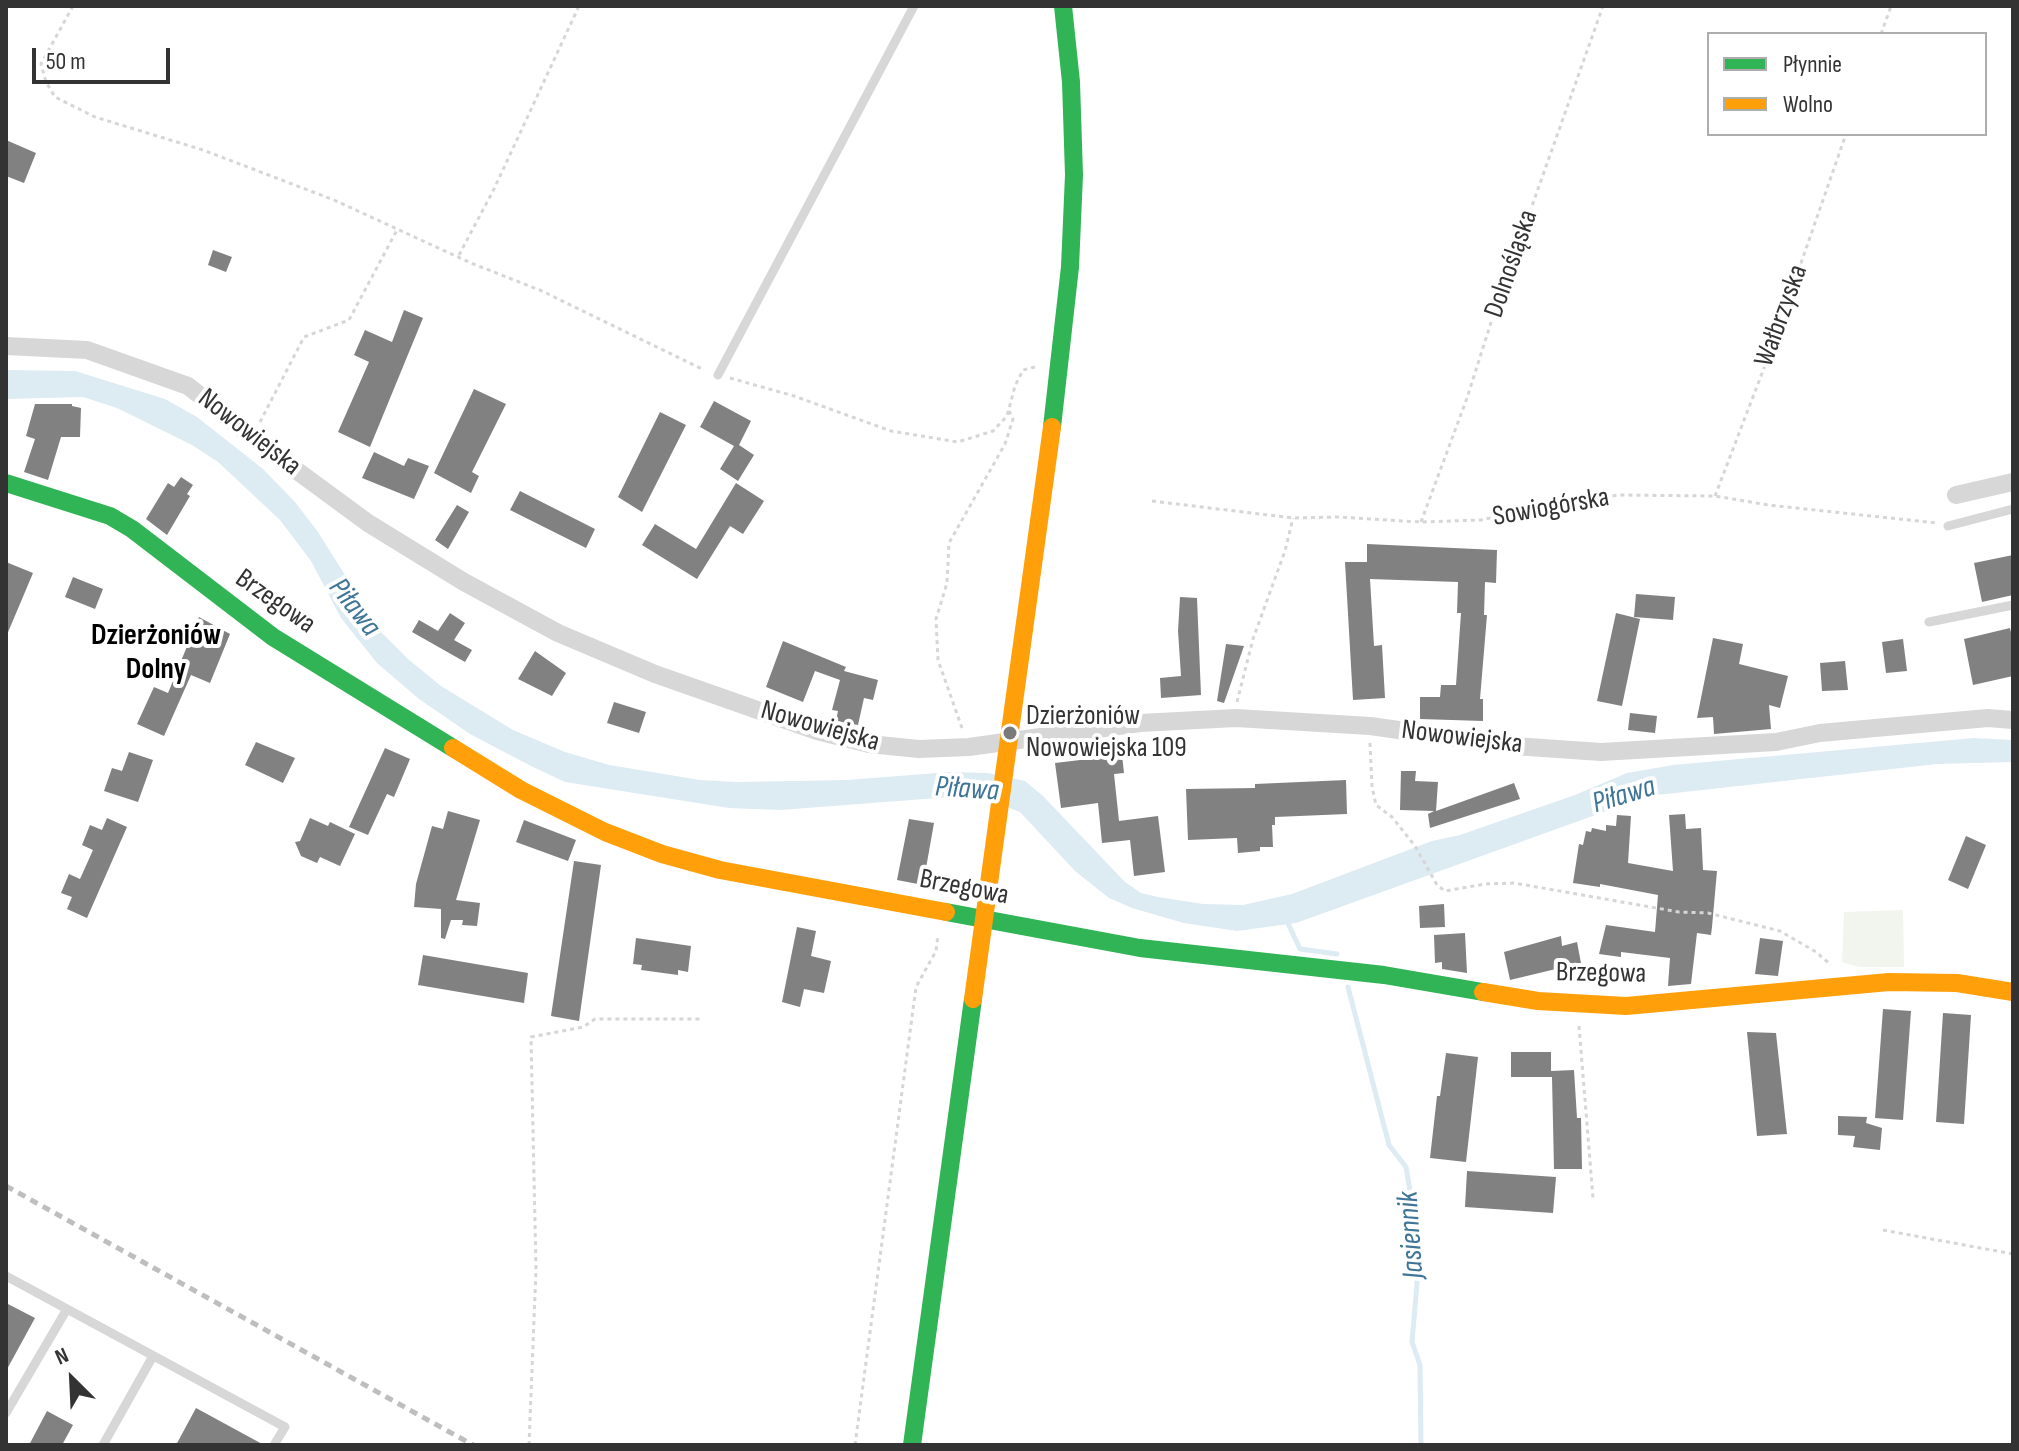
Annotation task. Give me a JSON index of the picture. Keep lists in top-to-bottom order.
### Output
{
  "streets": {
    "street": ["Nowowiejska", "Brzegowa"],
    "path": ["Dolnośląska", "Wałbrzyska", "Sowiogórska"]
  },
  "crossings": [
    ["Dolnośląska", "Sowiogórska"],
    ["Wałbrzyska", "Sowiogórska"]
  ],
  "districts": ["Dzierżoniów Dolny"],
  "water": ["Piława", "Jasiennik"],
  "places": ["Dzierżoniów Nowowiejska 109"],
  "legend": ["Płynnie", "Wolno"],
  "scale_bar": "50 m",
  "north": "top left"
}
